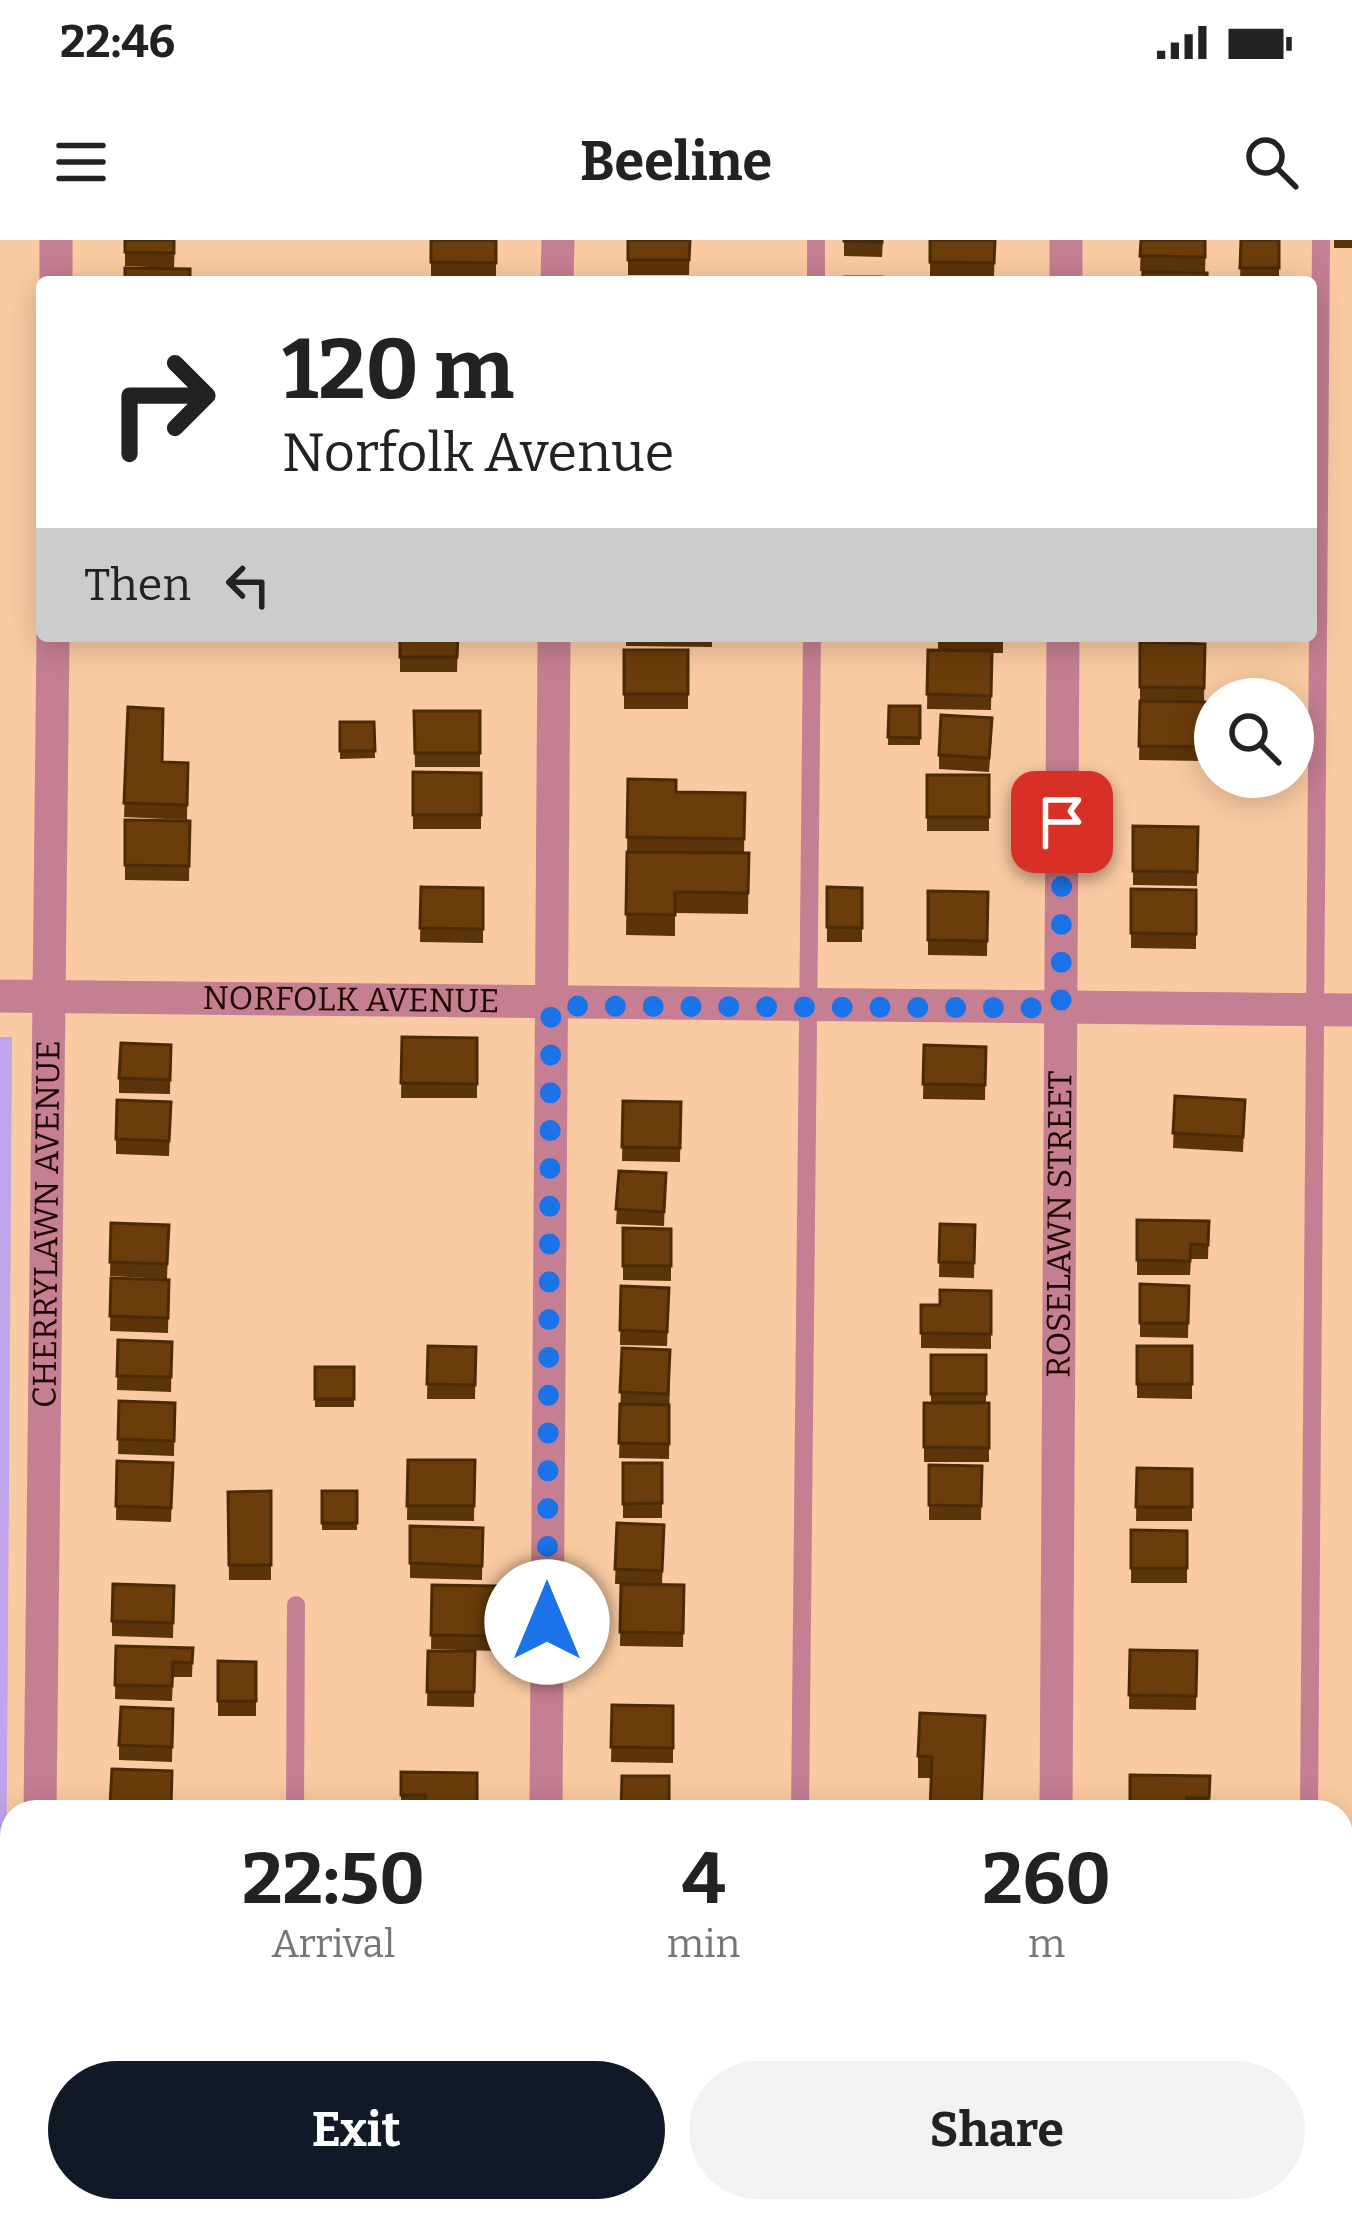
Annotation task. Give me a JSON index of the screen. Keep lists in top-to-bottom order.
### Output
{
  "streets": {
    "street": ["NORFOLK AVENUE", "CHERRYLAWN AVENUE", "ROSELAWN STREET"]
  },
  "crossings": [
    ["NORFOLK AVENUE", "CHERRYLAWN AVENUE"],
    ["NORFOLK AVENUE", "ROSELAWN STREET"]
  ],
  "page": {
    "status": "22:46",
    "header": "Beeline",
    "turn": ["120 m", "Norfolk Avenue"],
    "then": "Then",
    "eta": [
      "22:50",
      "Arrival",
      "4",
      "min",
      "260",
      "m"
    ],
    "buttons": ["Exit", "Share"]
  }
}
